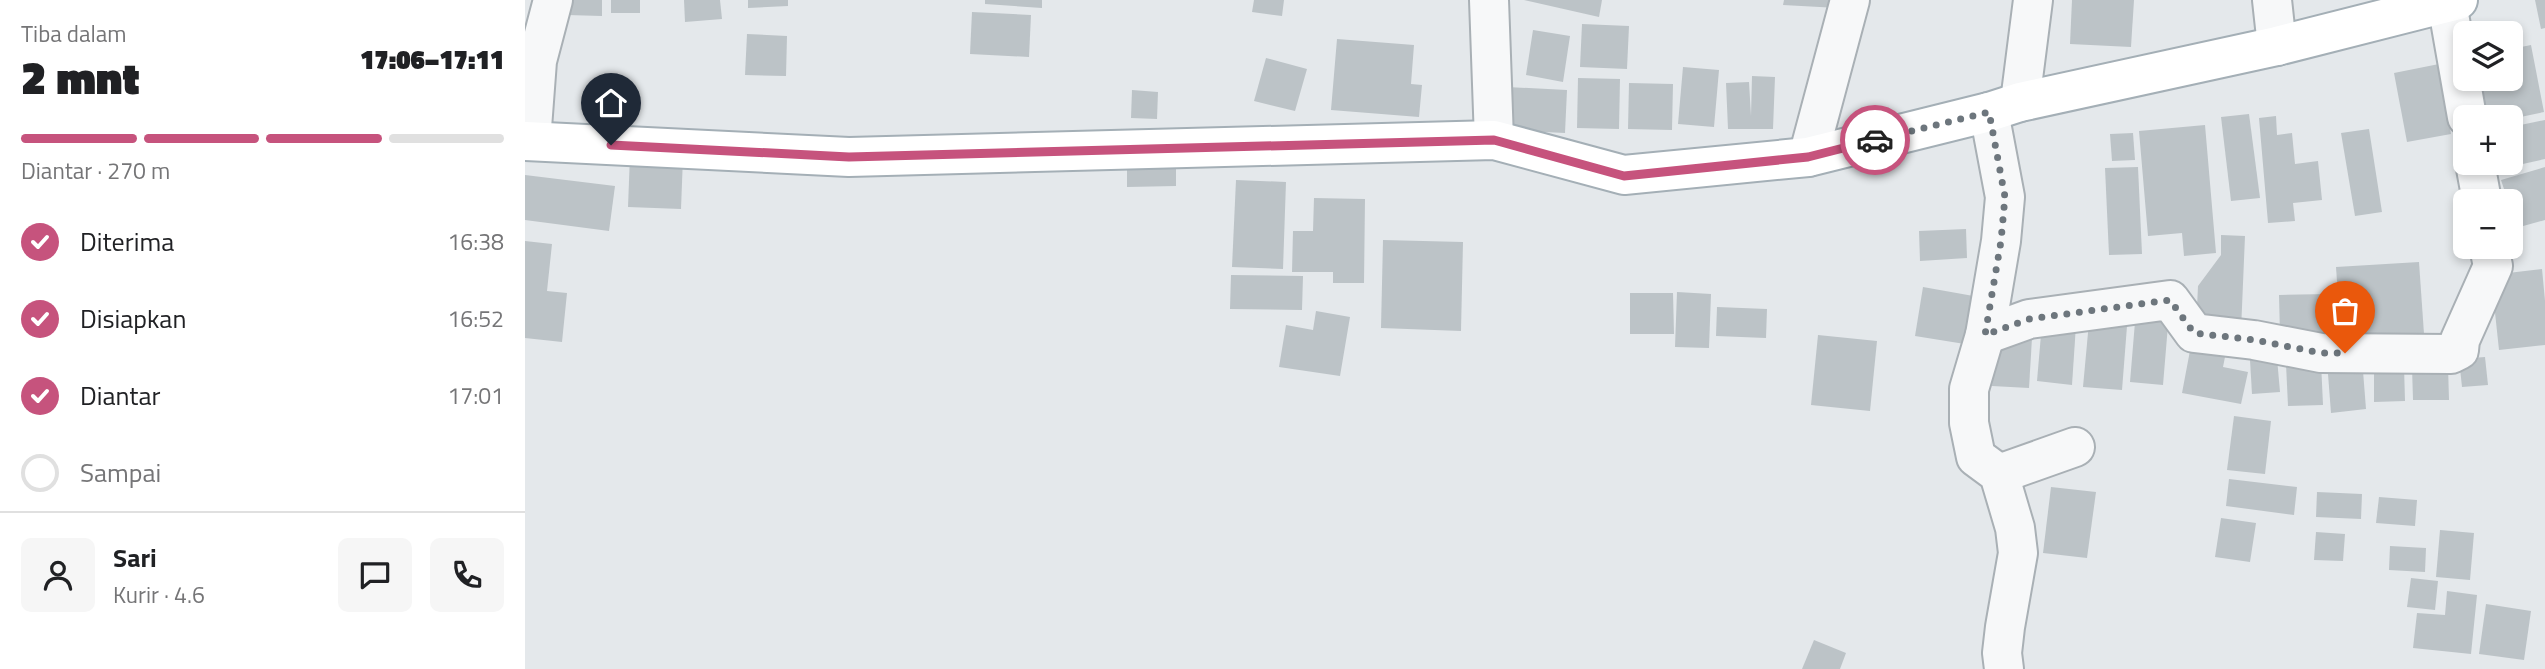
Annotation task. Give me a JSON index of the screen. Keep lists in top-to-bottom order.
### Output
{
  "page": {
    "heading": ["2 mnt", "Tiba dalam", "17:06–17:11"],
    "panel": ["Sari", "Kurir · 4.6"],
    "map_buttons": ["+", "−"],
    "bar": "Diantar · 270 m",
    "list": [
      ["Diterima", "16:38"],
      ["Disiapkan", "16:52"],
      ["Diantar", "17:01"],
      "Sampai"
    ]
  }
}
